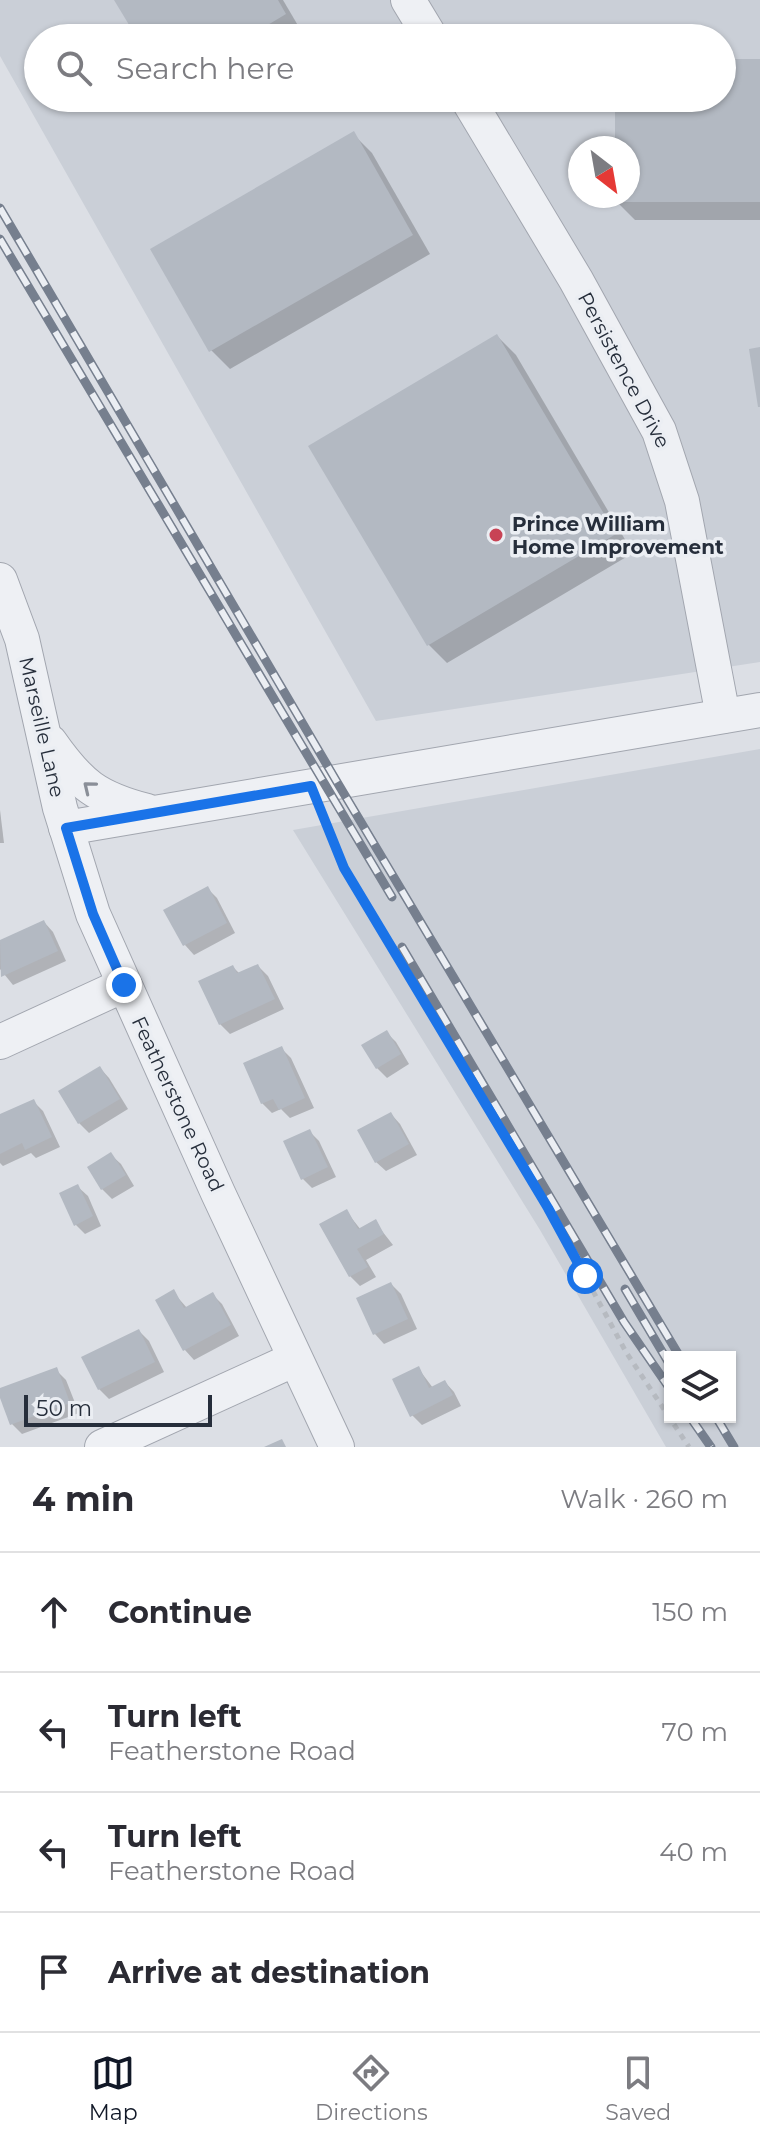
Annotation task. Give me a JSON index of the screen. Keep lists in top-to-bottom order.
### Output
{
  "streets": {
    "street": ["Persistence Drive", "Marseille Lane", "Featherstone Road"]
  },
  "crossings": [
    ["Marseille Lane", "Featherstone Road"]
  ],
  "places": ["Prince William Home Improvement"],
  "scale_bar": "50 m",
  "north": "bottom right",
  "page": {
    "search": "Search here",
    "scale": "50 m",
    "heading": ["4 min", "Walk · 260 m"],
    "list": [
      ["Continue", "150 m"],
      ["Turn left", "Featherstone Road", "70 m"],
      ["Turn left", "Featherstone Road", "40 m"],
      "Arrive at destination"
    ],
    "nav": ["Map", "Directions", "Saved"]
  }
}
